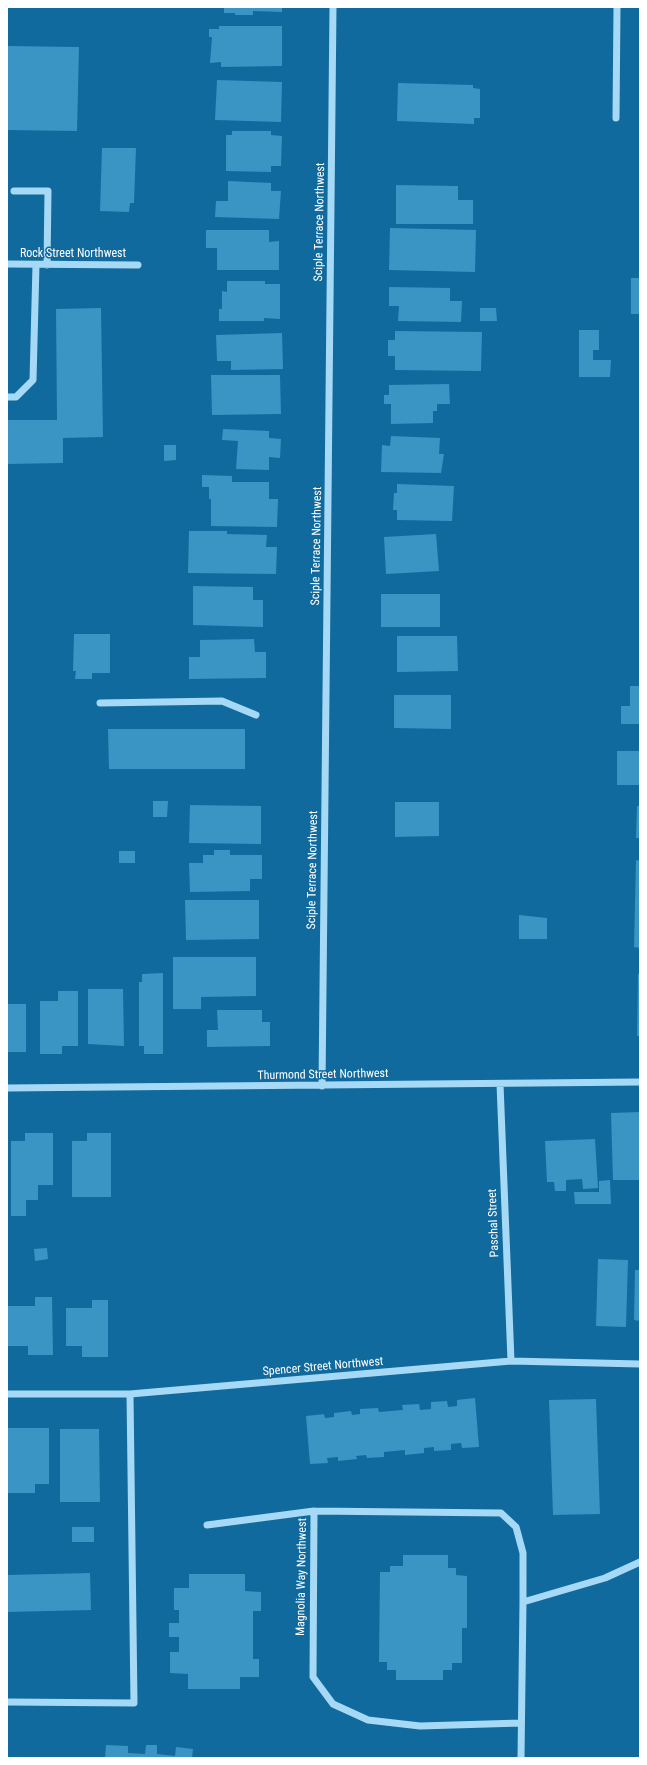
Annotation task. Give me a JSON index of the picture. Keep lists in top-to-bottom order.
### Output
{
  "streets": {
    "street": [
      "Sciple Terrace Northwest",
      "Rock Street Northwest",
      "Thurmond Street Northwest",
      "Paschal Street",
      "Spencer Street Northwest",
      "Magnolia Way Northwest"
    ]
  },
  "crossings": [
    ["Sciple Terrace Northwest", "Thurmond Street Northwest"],
    ["Thurmond Street Northwest", "Paschal Street"],
    ["Paschal Street", "Spencer Street Northwest"]
  ]
}
